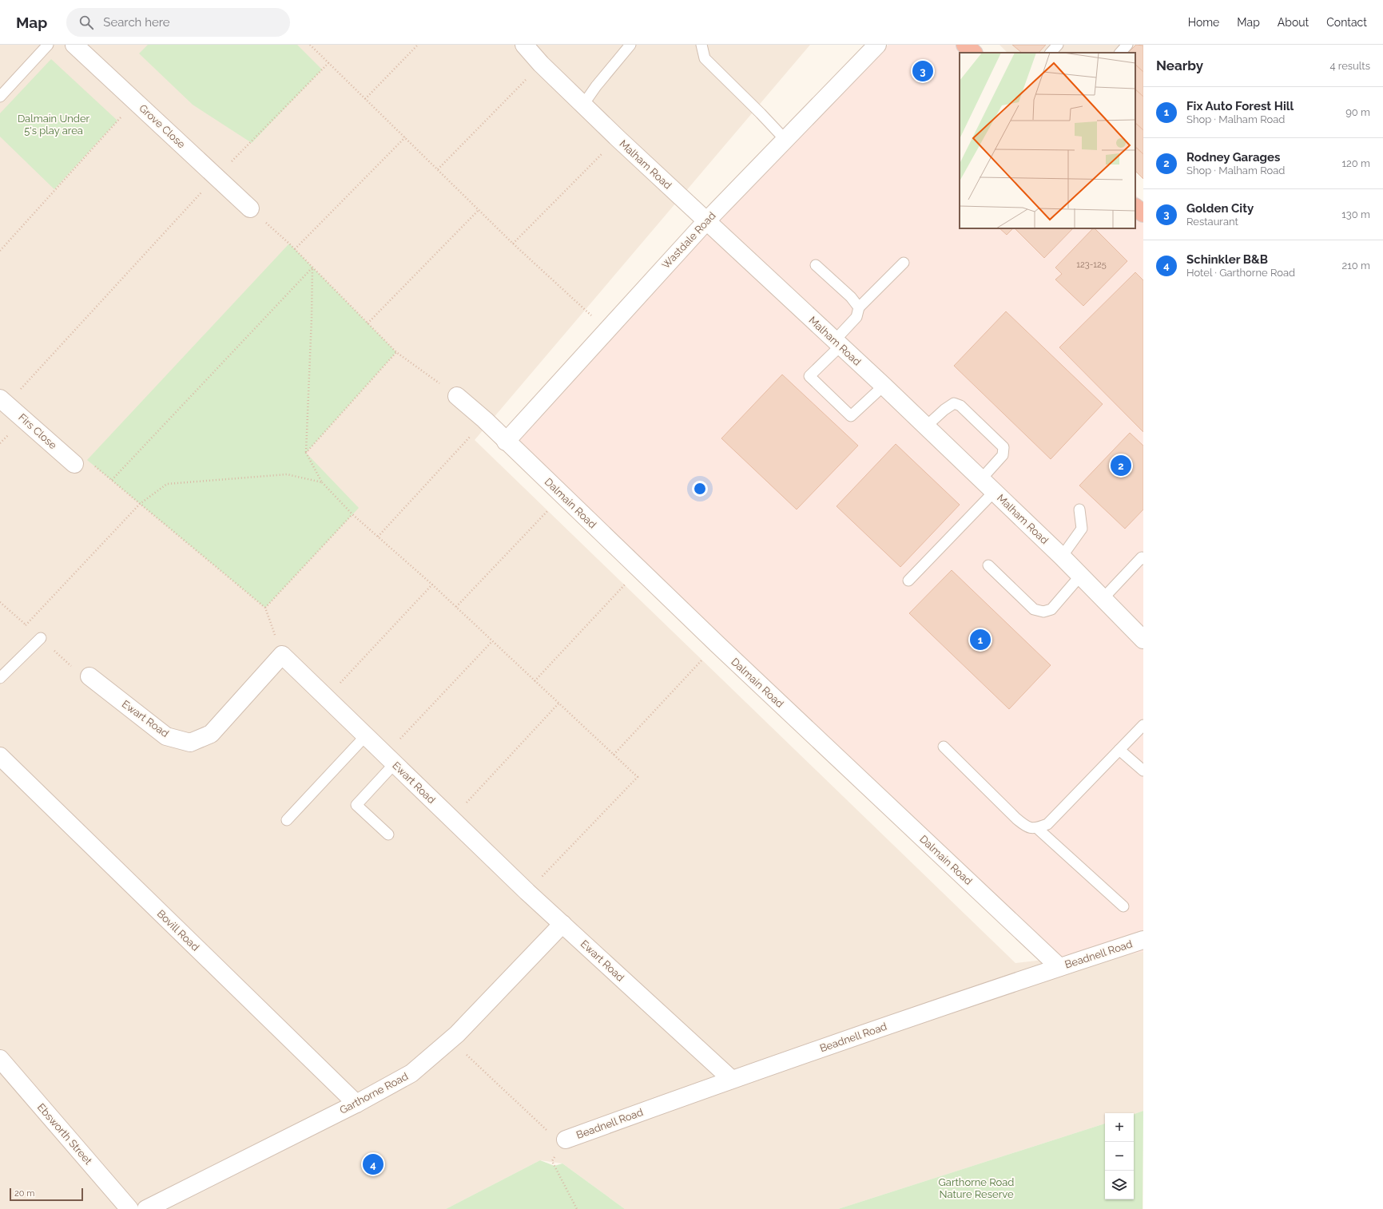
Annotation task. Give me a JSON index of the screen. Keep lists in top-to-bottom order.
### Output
{
  "streets": {
    "street": [
      "Grove Close",
      "Malham Road",
      "Wastdale Road",
      "Firs Close",
      "Dalmain Road",
      "Ewart Road",
      "Bovill Road",
      "Beadnell Road",
      "Garthorne Road",
      "Ebsworth Street"
    ]
  },
  "crossings": [
    ["Malham Road", "Wastdale Road"],
    ["Wastdale Road", "Dalmain Road"],
    ["Dalmain Road", "Beadnell Road"],
    ["Ewart Road", "Beadnell Road"],
    ["Ewart Road", "Garthorne Road"],
    ["Bovill Road", "Garthorne Road"]
  ],
  "parks": ["Dalmain Under 5's play area", "Garthorne Road Nature Reserve"],
  "house_numbers": ["123-125"],
  "scale_bar": "20 m",
  "page": {
    "header": "Map",
    "search": "Search here",
    "nav": [
      "Home",
      "Map",
      "About",
      "Contact"
    ],
    "heading": ["Nearby", "4 results"],
    "pins": [
      "3",
      "2",
      "1",
      "4"
    ],
    "list": [
      {
        "mark": "1",
        "name": "Fix Auto Forest Hill",
        "note": "Shop · Malham Road",
        "value": "90 m"
      },
      {
        "mark": "2",
        "name": "Rodney Garages",
        "note": "Shop · Malham Road",
        "value": "120 m"
      },
      {
        "mark": "3",
        "name": "Golden City",
        "note": "Restaurant",
        "value": "130 m"
      },
      {
        "mark": "4",
        "name": "Schinkler B&B",
        "note": "Hotel · Garthorne Road",
        "value": "210 m"
      }
    ],
    "map_buttons": ["+", "−"],
    "scale": "20 m"
  }
}
